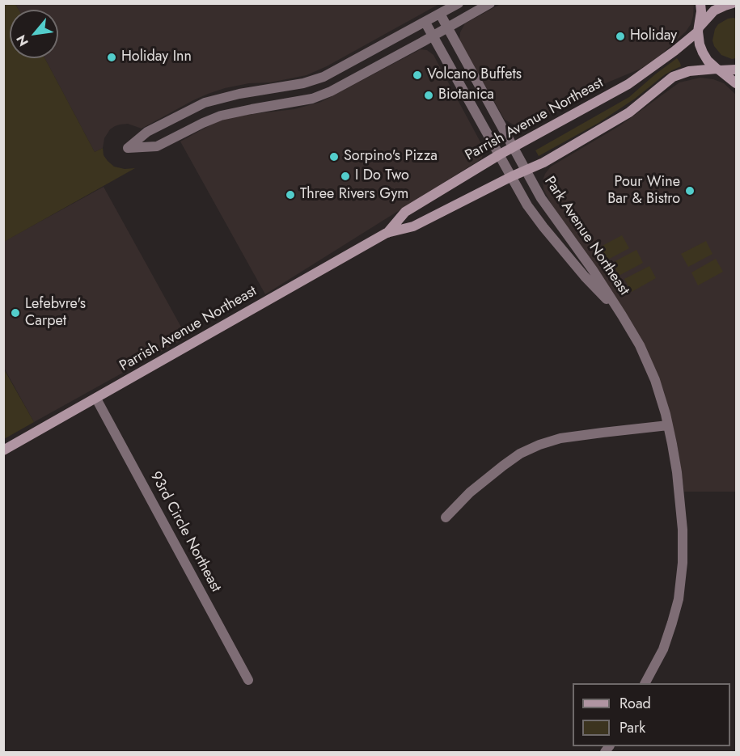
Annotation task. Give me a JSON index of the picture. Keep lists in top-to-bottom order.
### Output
{
  "streets": {
    "main road": ["Parrish Avenue Northeast"],
    "street": ["Park Avenue Northeast", "93rd Circle Northeast"]
  },
  "crossings": [
    ["Parrish Avenue Northeast", "Park Avenue Northeast"],
    ["Parrish Avenue Northeast", "93rd Circle Northeast"]
  ],
  "places": [
    "Holiday",
    "Holiday Inn",
    "Volcano Buffets",
    "Biotanica",
    "Sorpino's Pizza",
    "I Do Two",
    "Pour Wine Bar & Bistro",
    "Three Rivers Gym",
    "Lefebvre's Carpet"
  ],
  "legend": ["Road", "Park"],
  "north": "bottom left"
}
